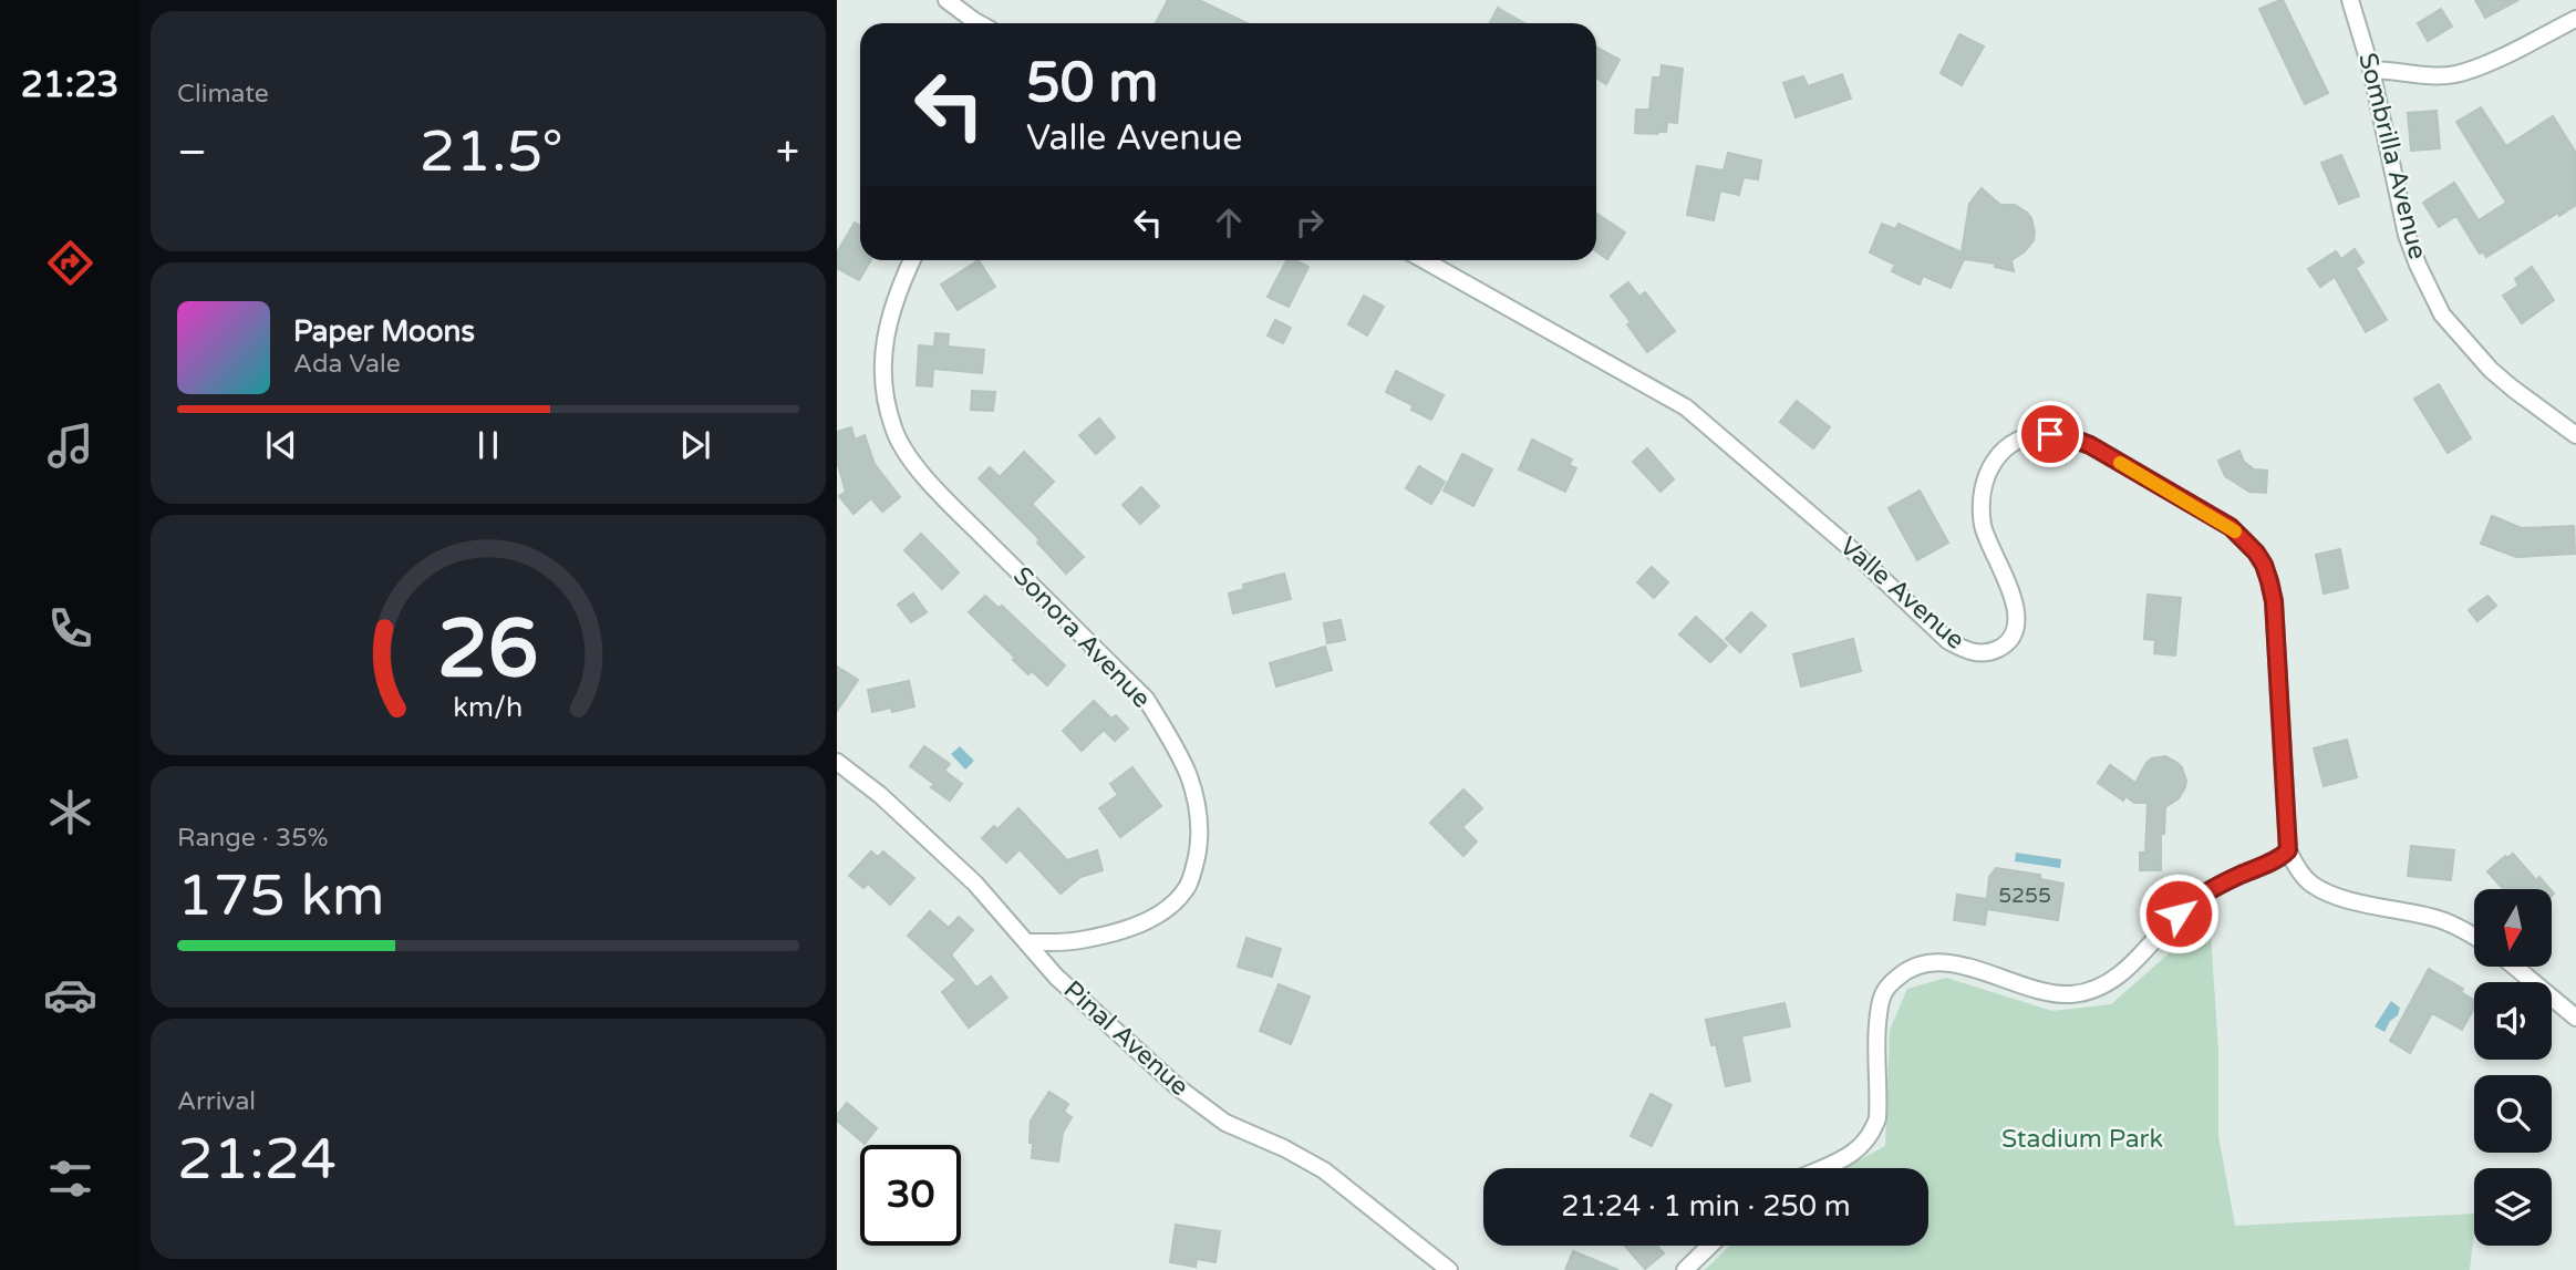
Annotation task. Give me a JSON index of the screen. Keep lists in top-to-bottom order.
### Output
{
  "streets": {
    "street": [
      "Sombrilla Avenue",
      "Valle Avenue",
      "Sonora Avenue",
      "Pinal Avenue"
    ]
  },
  "crossings": [
    ["Sonora Avenue", "Pinal Avenue"]
  ],
  "parks": ["Stadium Park"],
  "house_numbers": ["5255"],
  "north": "bottom",
  "page": {
    "tabs": "21:23",
    "tile": [
      "Climate",
      ["Range · 35%", "175 km"],
      ["Arrival", "21:24"]
    ],
    "turn": ["50 m", "Valle Avenue"],
    "heat": ["−", "21.5°", "+"],
    "song": ["Paper Moons", "Ada Vale"],
    "limit": "30",
    "trip": "21:24 · 1 min · 250 m",
    "gauge": ["26", "km/h"]
  }
}
